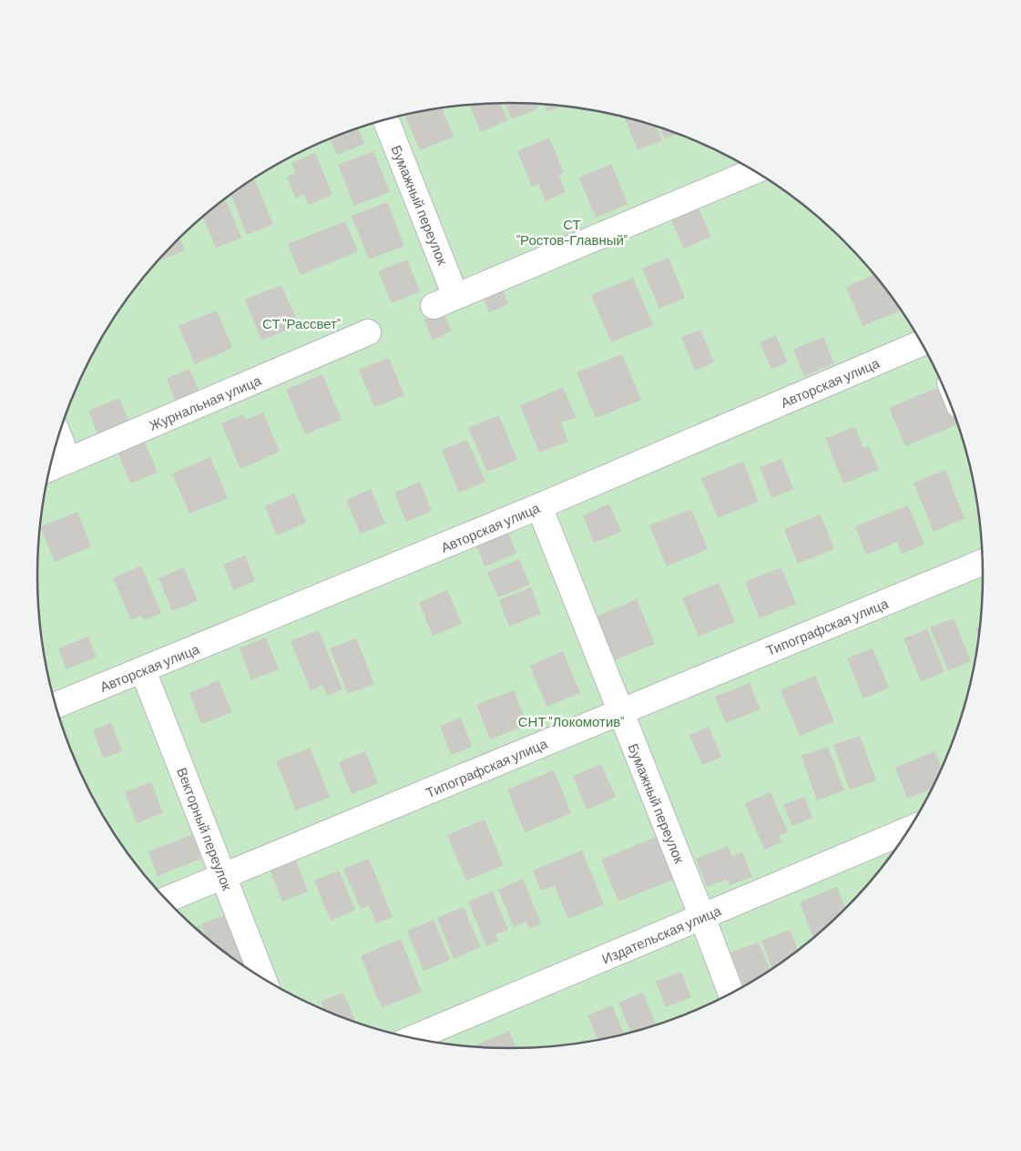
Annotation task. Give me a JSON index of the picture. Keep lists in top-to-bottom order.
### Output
{
  "streets": {
    "street": [
      "Бумажный переулок",
      "Авторская улица",
      "Журнальная улица",
      "Типографская улица",
      "Векторный переулок",
      "Издательская улица"
    ]
  },
  "crossings": [
    ["Бумажный переулок", "Авторская улица"],
    ["Бумажный переулок", "Типографская улица"],
    ["Бумажный переулок", "Издательская улица"],
    ["Авторская улица", "Векторный переулок"],
    ["Типографская улица", "Векторный переулок"]
  ],
  "parks": ["СТ \"Ростов-Главный\"", "СТ \"Рассвет\"", "СНТ \"Локомотив\""]
}
